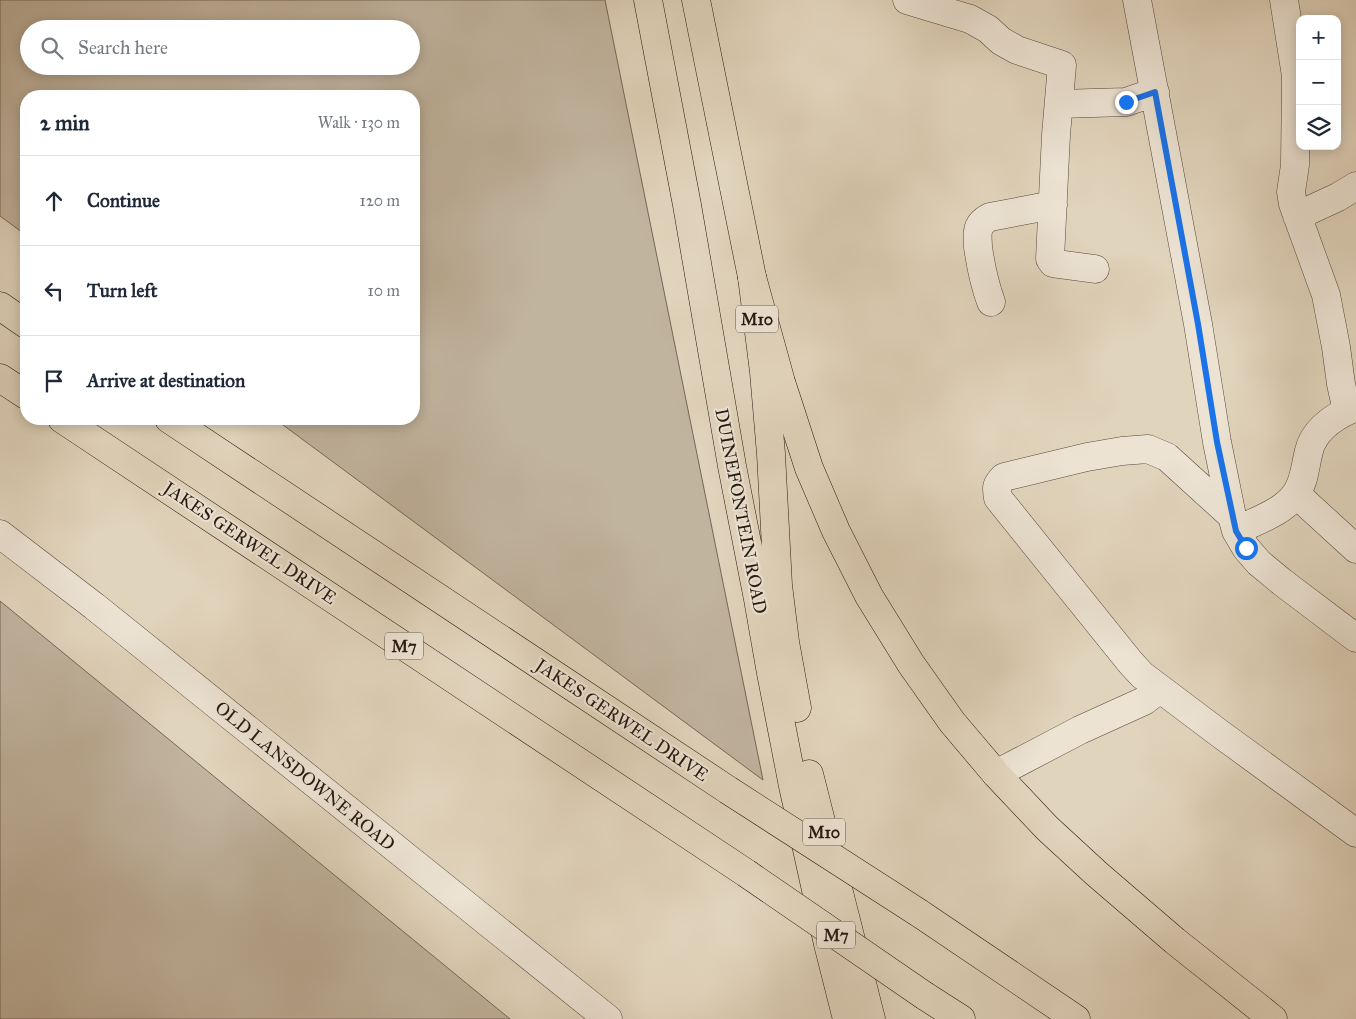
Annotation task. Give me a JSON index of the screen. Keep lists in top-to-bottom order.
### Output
{
  "streets": {
    "main road": [
      "M10",
      "DUINEFONTEIN ROAD",
      "JAKES GERWEL DRIVE",
      "M7"
    ],
    "street": ["OLD LANSDOWNE ROAD"]
  },
  "page": {
    "map_buttons": ["+", "−"],
    "search": "Search here",
    "heading": ["2 min", "Walk · 130 m"],
    "list": [
      ["Continue", "120 m"],
      ["Turn left", "10 m"],
      "Arrive at destination"
    ]
  }
}
